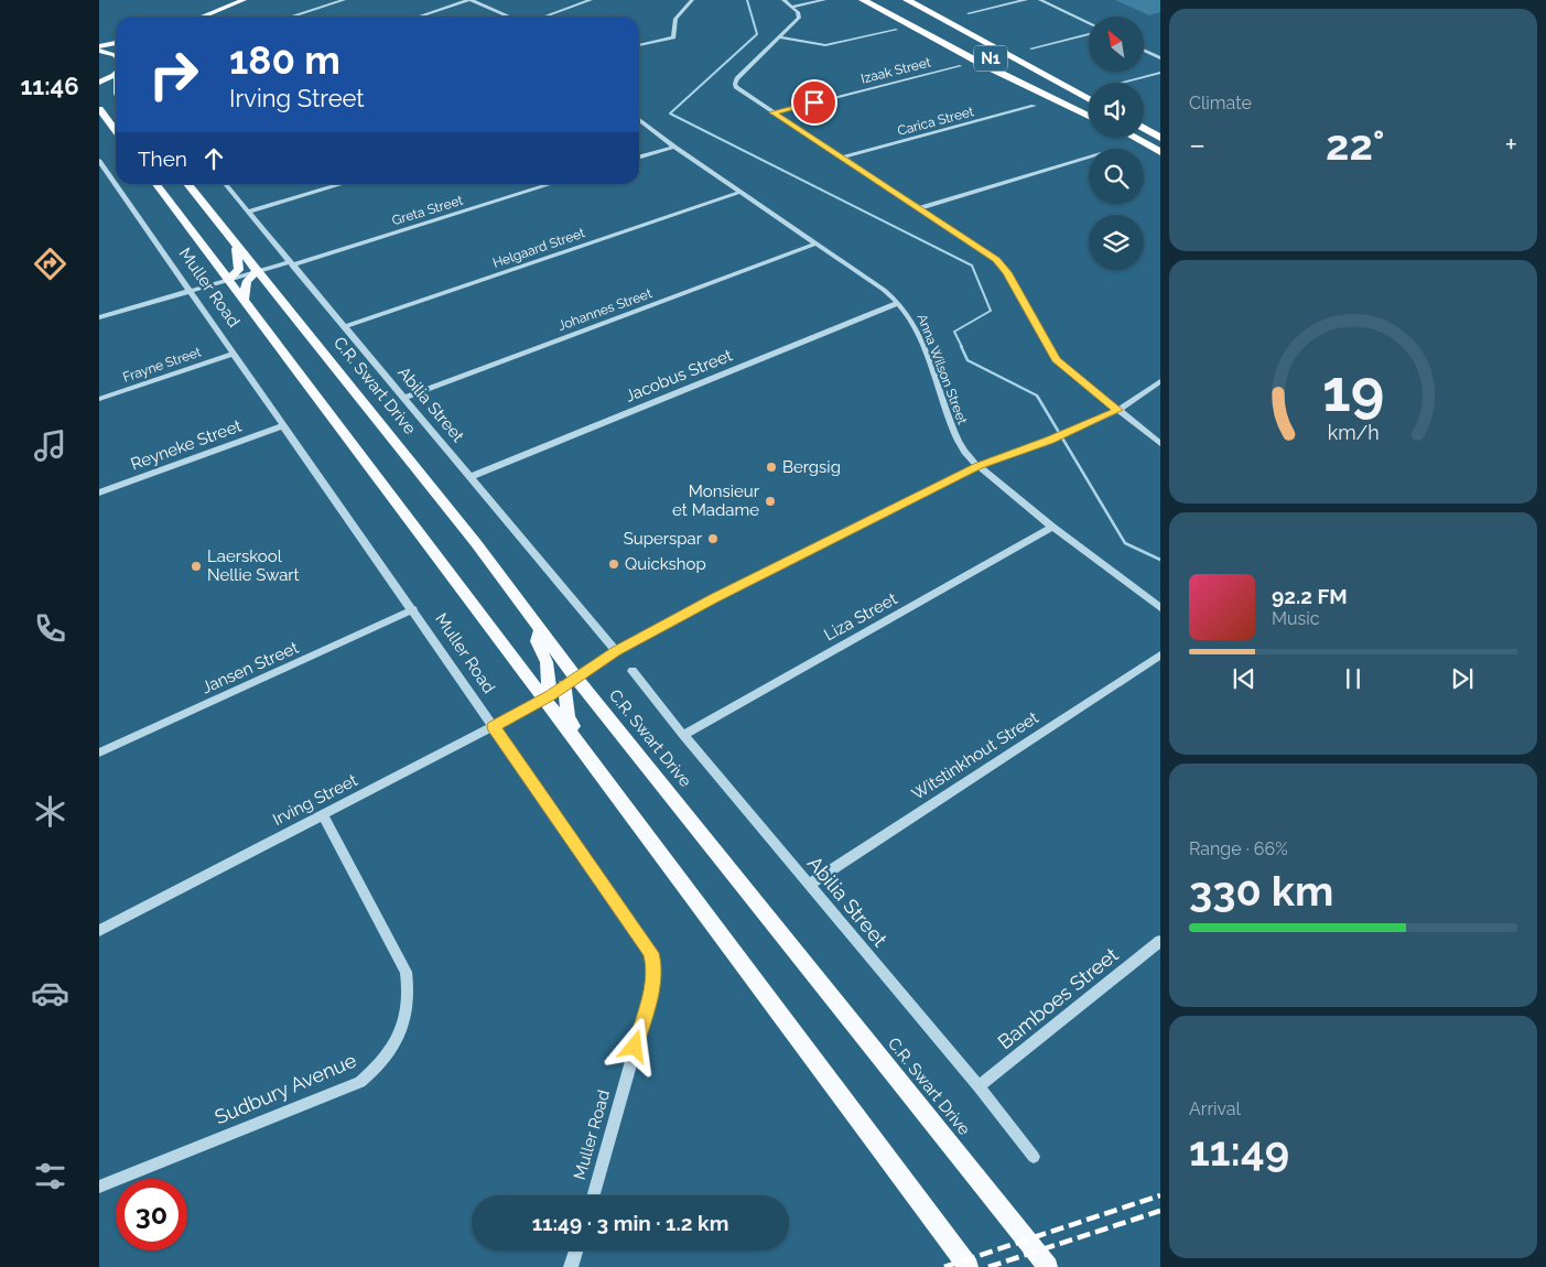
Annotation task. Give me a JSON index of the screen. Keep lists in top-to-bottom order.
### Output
{
  "streets": {
    "highway": ["N1"],
    "main road": ["C.R. Swart Drive"],
    "street": [
      "Izaak Street",
      "Carica Street",
      "Greta Street",
      "Helgaard Street",
      "Muller Road",
      "Johannes Street",
      "Frayne Street",
      "Anna Wilson Street",
      "Jacobus Street",
      "Abilia Street",
      "Reyneke Street",
      "Liza Street",
      "Jansen Street",
      "Witstinkhout Street",
      "Irving Street",
      "Bamboes Street",
      "Sudbury Avenue"
    ]
  },
  "crossings": [
    ["Greta Street", "Muller Road"],
    ["Greta Street", "C.R. Swart Drive"],
    ["Greta Street", "Abilia Street"],
    ["Helgaard Street", "Anna Wilson Street"],
    ["Helgaard Street", "Abilia Street"],
    ["Muller Road", "Frayne Street"],
    ["Muller Road", "Reyneke Street"],
    ["Muller Road", "Jansen Street"],
    ["Muller Road", "Irving Street"],
    ["Johannes Street", "Anna Wilson Street"],
    ["Johannes Street", "Abilia Street"],
    ["Anna Wilson Street", "Jacobus Street"],
    ["Anna Wilson Street", "Liza Street"],
    ["Anna Wilson Street", "Irving Street"],
    ["Jacobus Street", "Abilia Street"],
    ["C.R. Swart Drive", "Irving Street"],
    ["Abilia Street", "Liza Street"],
    ["Abilia Street", "Witstinkhout Street"],
    ["Abilia Street", "Irving Street"],
    ["Abilia Street", "Bamboes Street"],
    ["Irving Street", "Sudbury Avenue"]
  ],
  "places": [
    "Bergsig",
    "Monsieur et Madame",
    "Superspar",
    "Quickshop",
    "Laerskool Nellie Swart"
  ],
  "north": "top left",
  "page": {
    "tabs": "11:46",
    "tile": [
      "Climate",
      ["Range · 66%", "330 km"],
      ["Arrival", "11:49"]
    ],
    "turn": ["180 m", "Irving Street"],
    "heat": ["−", "22°", "+"],
    "then": "Then",
    "song": ["92.2 FM", "Music"],
    "limit": "30",
    "trip": "11:49 · 3 min · 1.2 km",
    "gauge": ["19", "km/h"]
  }
}
